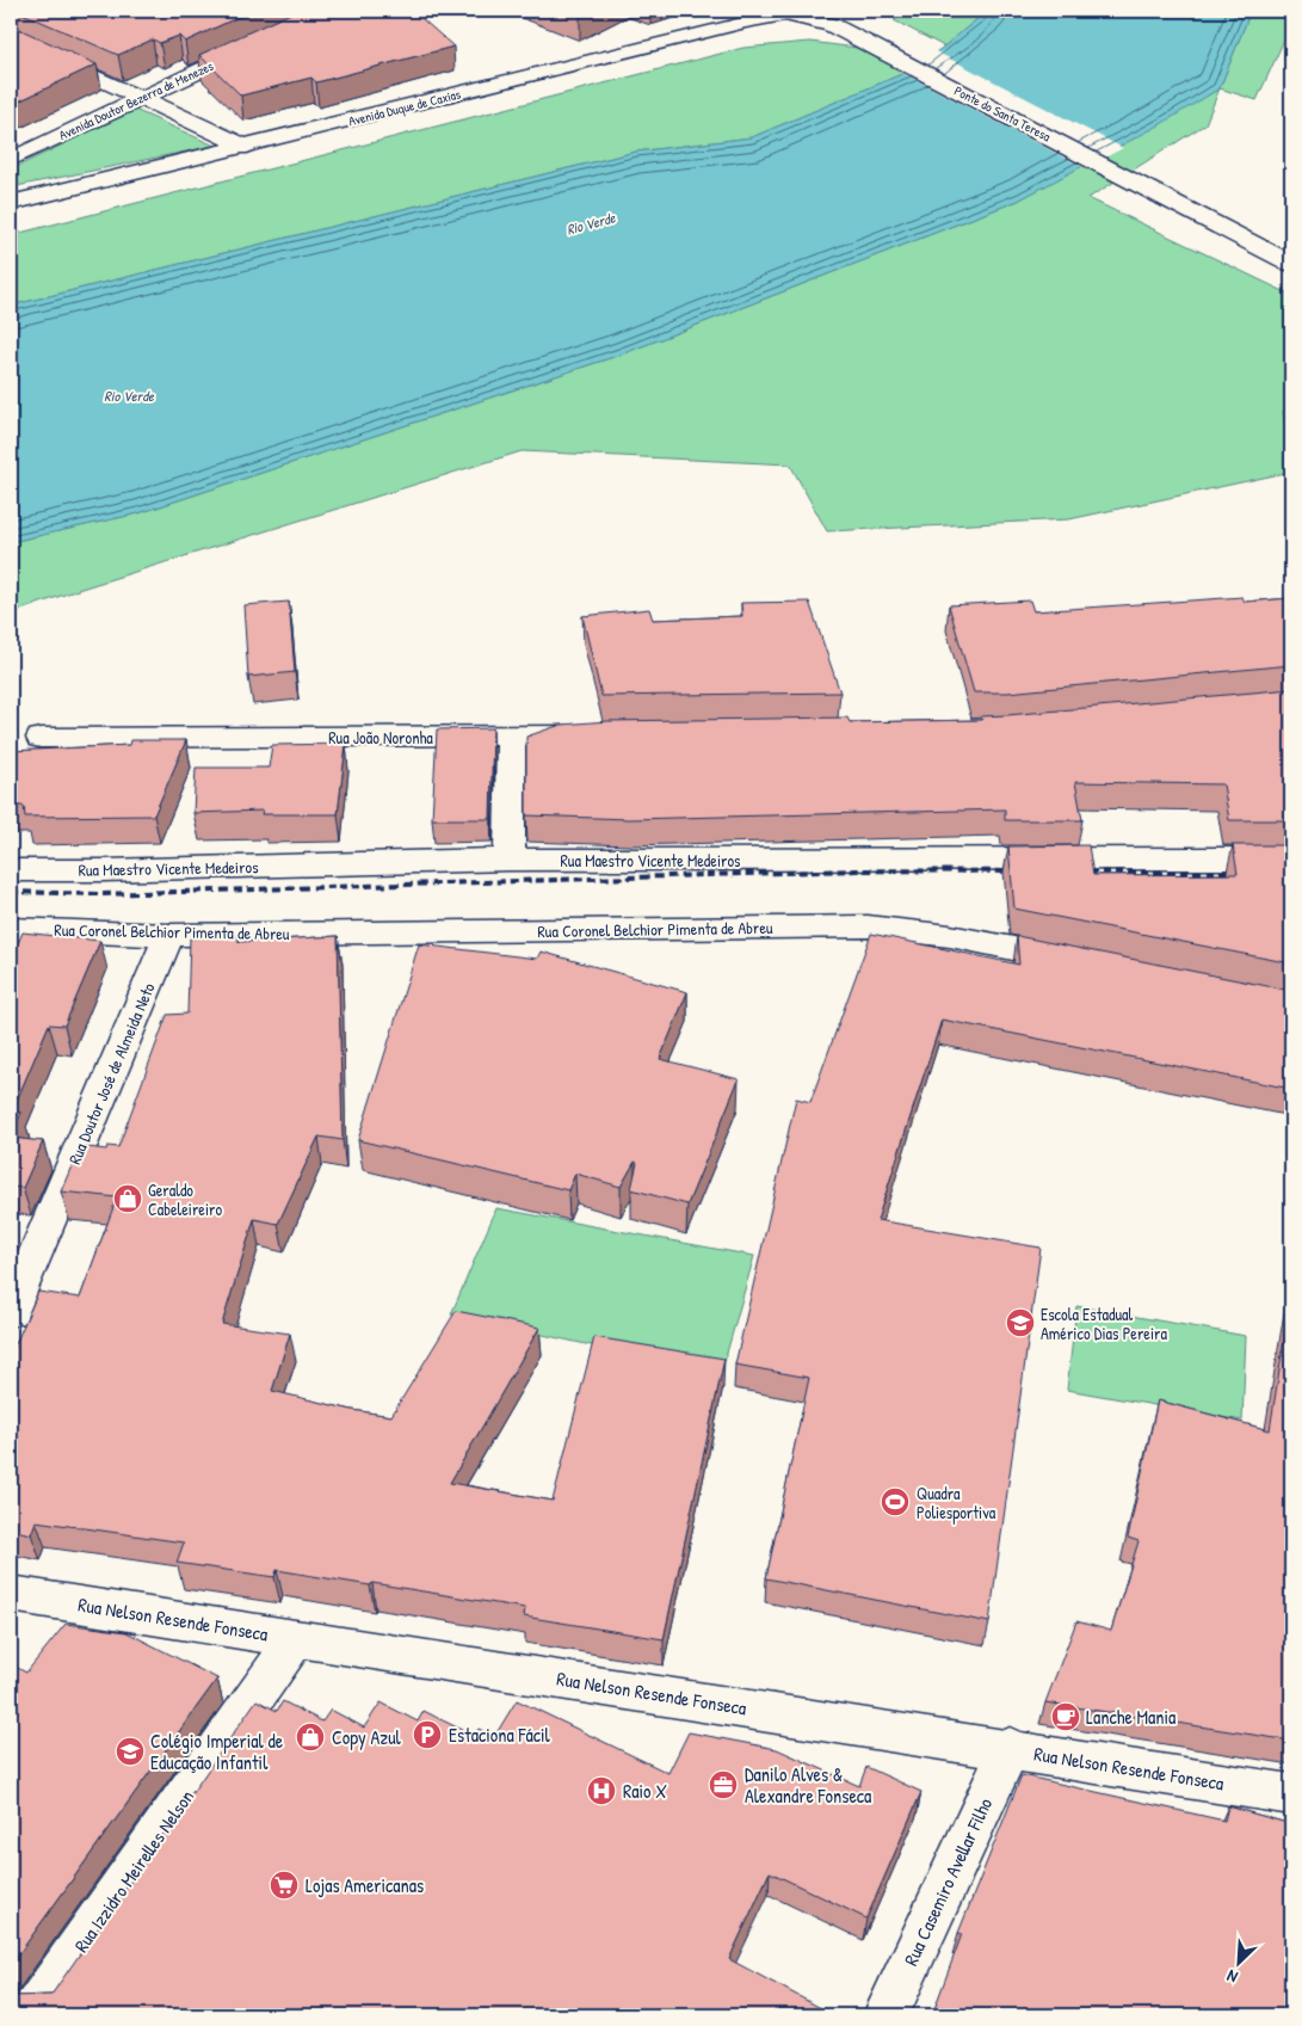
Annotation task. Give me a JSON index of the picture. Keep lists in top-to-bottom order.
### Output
{
  "streets": {
    "street": [
      "Avenida Doutor Bezerra de Menezes",
      "Avenida Duque de Caxias",
      "Ponte do Santa Teresa",
      "Rua João Noronha",
      "Rua Maestro Vicente Medeiros",
      "Rua Coronel Belchior Pimenta de Abreu",
      "Rua Doutor José de Almeida Neto",
      "Rua Nelson Resende Fonseca",
      "Rua Izzidro Meirelles Nelson",
      "Rua Casemiro Avellar Filho"
    ]
  },
  "crossings": [
    ["Avenida Duque de Caxias", "Ponte do Santa Teresa"],
    ["Rua Coronel Belchior Pimenta de Abreu", "Rua Doutor José de Almeida Neto"],
    ["Rua Nelson Resende Fonseca", "Rua Izzidro Meirelles Nelson"],
    ["Rua Nelson Resende Fonseca", "Rua Casemiro Avellar Filho"]
  ],
  "water": ["Rio Verde"],
  "places": {
    "shop": ["Geraldo Cabeleireiro", "Copy Azul"],
    "school or university": ["Escola Estadual Américo Dias Pereira", "Colégio Imperial de Educação Infantil"],
    "sports": ["Quadra Poliesportiva"],
    "cafe": ["Lanche Mania"],
    "parking": ["Estaciona Fácil"],
    "office": ["Danilo Alves & Alexandre Fonseca"],
    "hospital": ["Raio X"],
    "supermarket": ["Lojas Americanas"]
  },
  "north": "bottom left"
}
